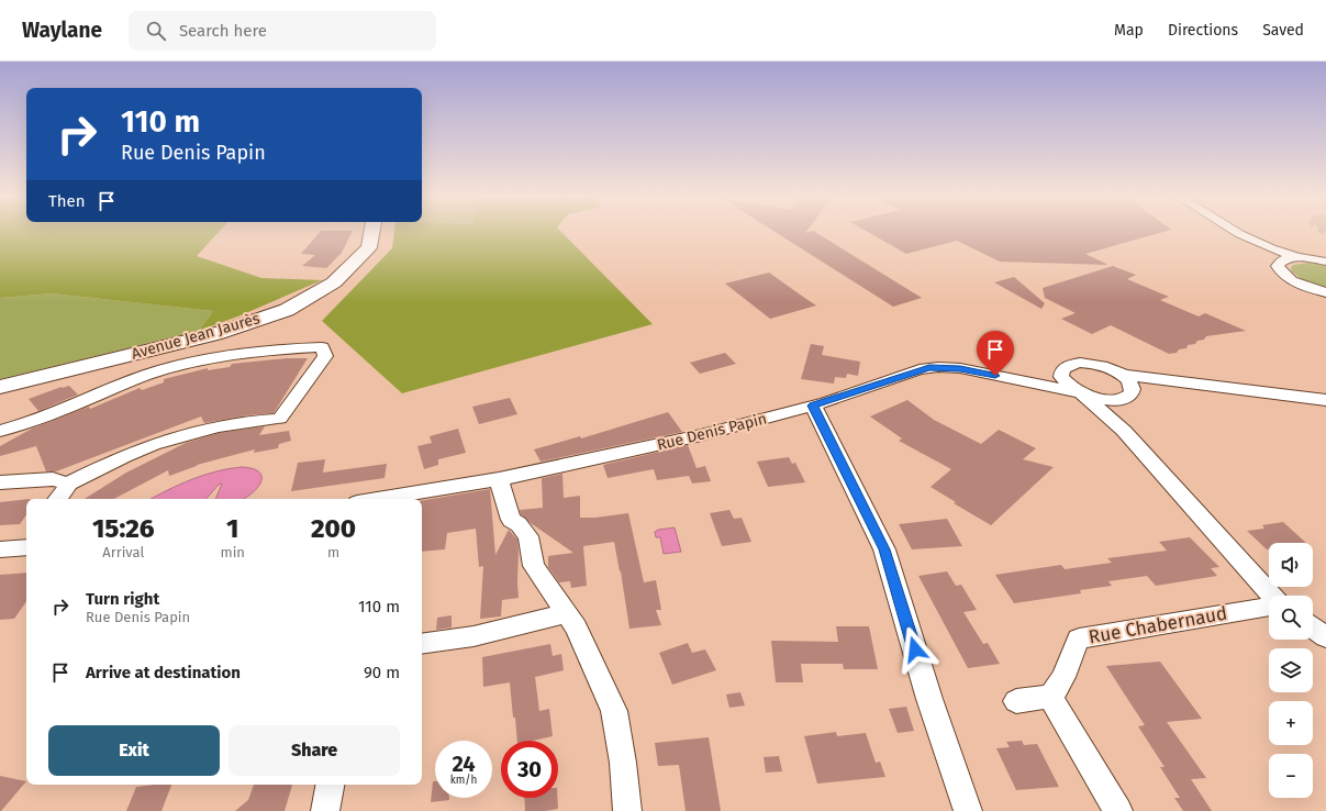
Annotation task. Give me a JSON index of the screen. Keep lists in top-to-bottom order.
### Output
{
  "streets": {
    "main road": ["Avenue Jean Jaurès"],
    "street": ["Rue Denis Papin", "Rue Chabernaud"]
  },
  "crossings": [
    ["Rue Denis Papin", "Rue Chabernaud"]
  ],
  "page": {
    "header": "Waylane",
    "search": "Search here",
    "nav": ["Map", "Directions", "Saved"],
    "turn": ["110 m", "Rue Denis Papin"],
    "then": "Then",
    "eta": [
      "15:26",
      "Arrival",
      "1",
      "min",
      "200",
      "m"
    ],
    "map_buttons": ["+", "−"],
    "list": [
      {
        "name": "Turn right",
        "note": "Rue Denis Papin",
        "value": "110 m"
      },
      {
        "name": "Arrive at destination",
        "value": "90 m"
      }
    ],
    "buttons": ["Exit", "Share"],
    "speed": "24 km/h",
    "limit": "30"
  }
}
